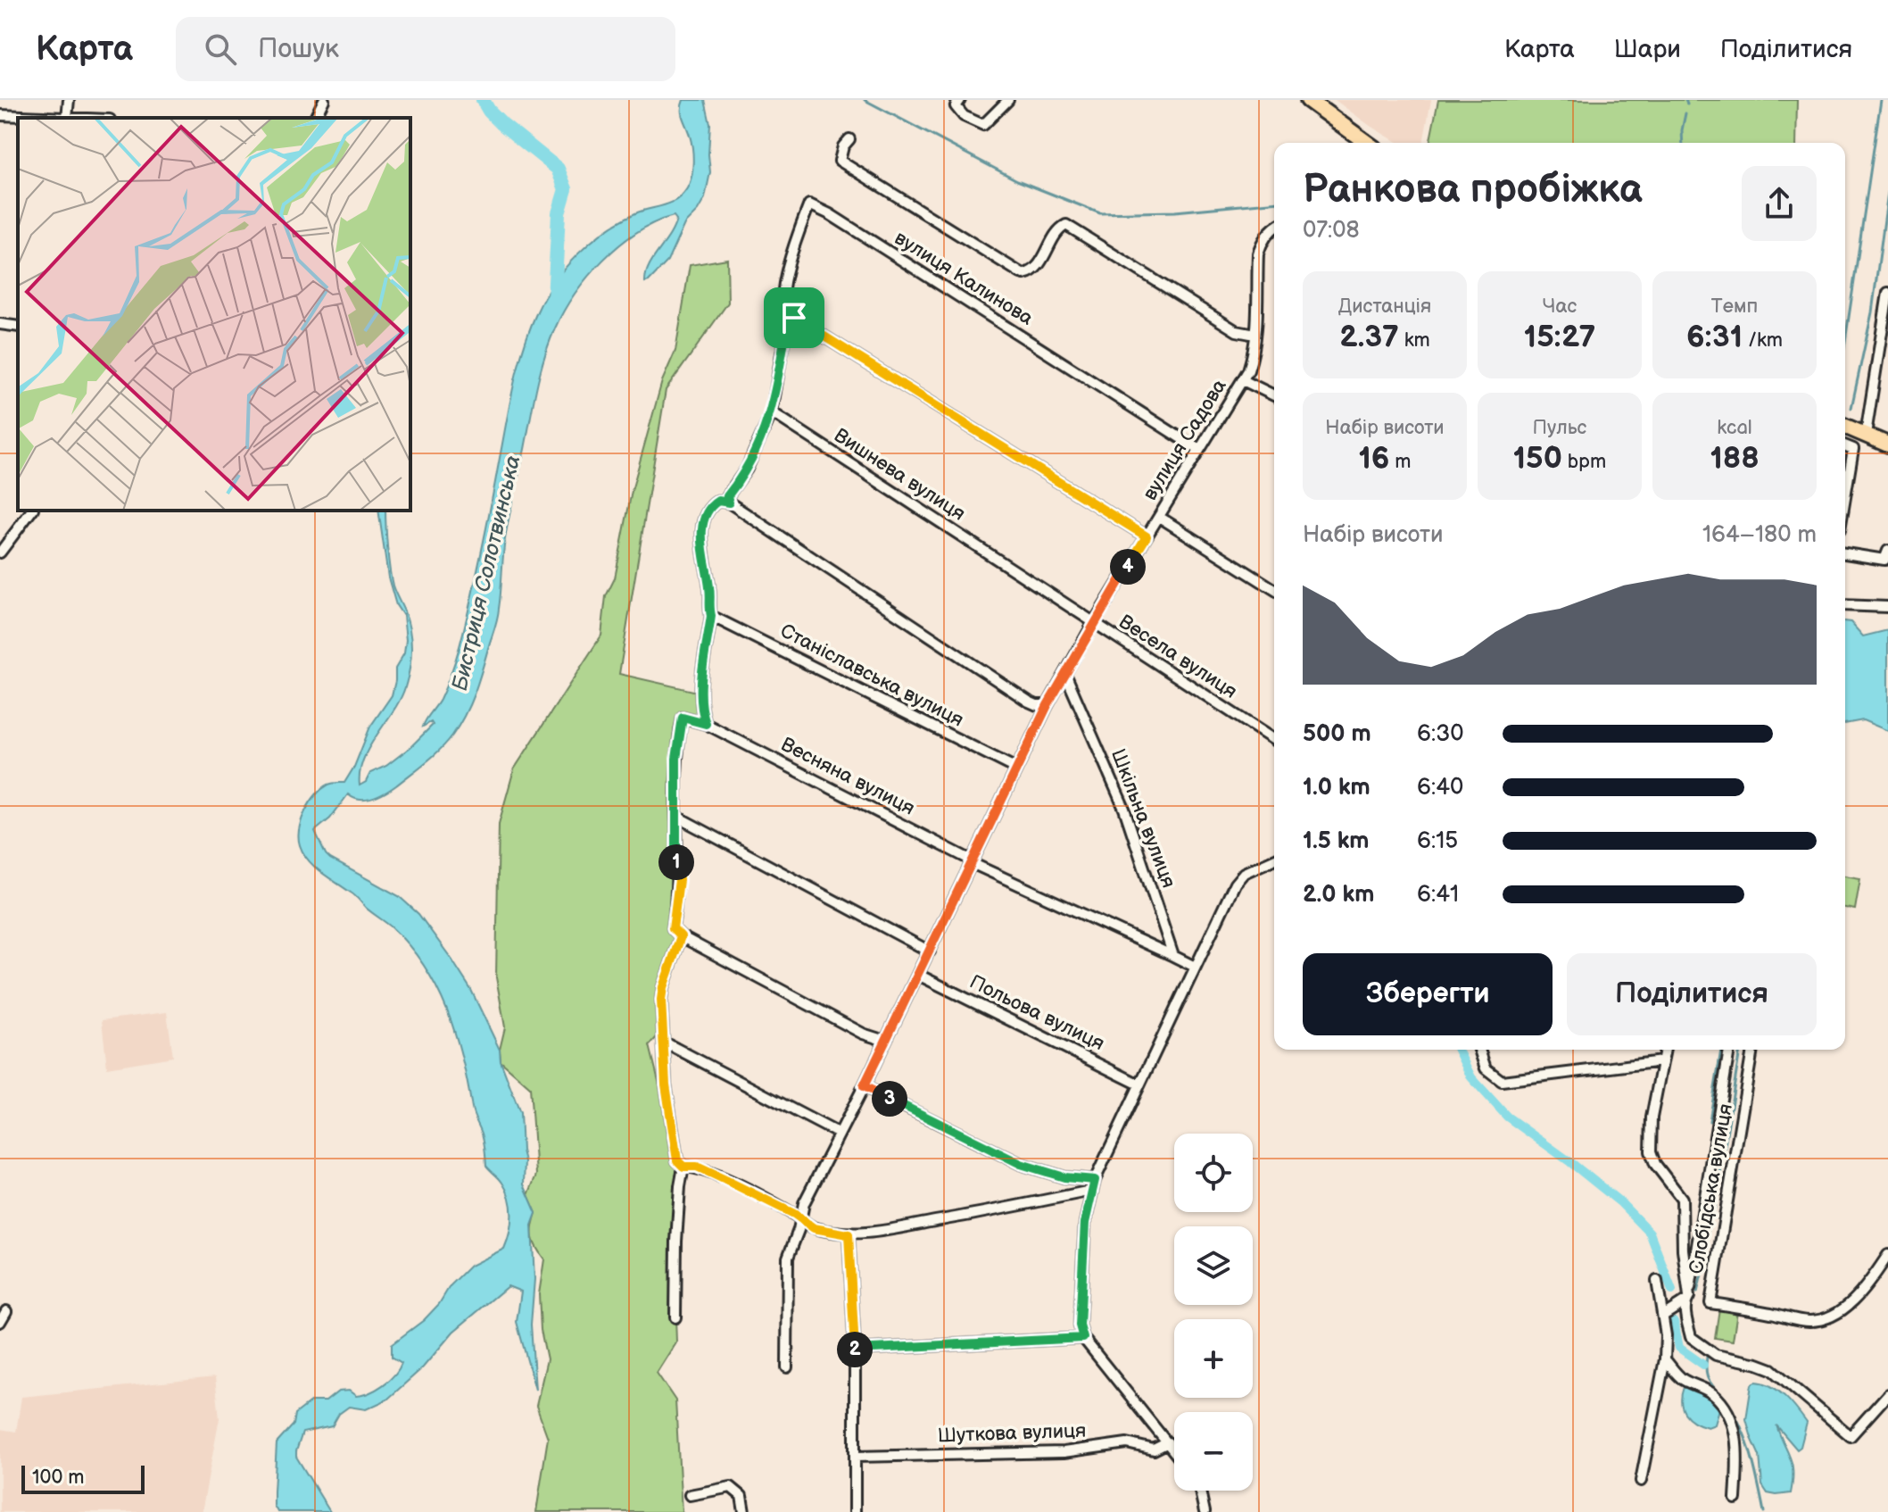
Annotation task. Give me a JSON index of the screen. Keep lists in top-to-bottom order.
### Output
{
  "streets": {
    "street": [
      "вулиця Калинова",
      "вулиця Садова",
      "Вишнева вулиця",
      "Весела вулиця",
      "Станіславська вулиця",
      "Весняна вулиця",
      "Шкільна вулиця",
      "Польова вулиця",
      "Слобідська вулиця",
      "Шуткова вулиця"
    ]
  },
  "crossings": [
    ["вулиця Калинова", "вулиця Садова"],
    ["вулиця Садова", "Вишнева вулиця"],
    ["вулиця Садова", "Весела вулиця"],
    ["вулиця Садова", "Станіславська вулиця"],
    ["вулиця Садова", "Весняна вулиця"],
    ["вулиця Садова", "Шкільна вулиця"],
    ["вулиця Садова", "Польова вулиця"],
    ["Вишнева вулиця", "Весела вулиця"],
    ["Весняна вулиця", "Шкільна вулиця"]
  ],
  "water": ["Бистриця Солотвинська"],
  "scale_bar": "100 m",
  "page": {
    "header": "Карта",
    "search": "Пошук",
    "nav": ["Карта", "Шари", "Поділитися"],
    "heading": ["Ранкова пробіжка", "07:08"],
    "stats": [
      ["Дистанція", "2.37 km"],
      ["Час", "15:27"],
      ["Темп", "6:31 /km"],
      ["Набір висоти", "16 m"],
      ["Пульс", "150 bpm"],
      ["kcal", "188"]
    ],
    "chart": ["Набір висоти", "164–180 m"],
    "pins": [
      "4",
      "1",
      "3",
      "2"
    ],
    "list": [
      {
        "name": "500 m",
        "note": "6:30"
      },
      {
        "name": "1.0 km",
        "note": "6:40"
      },
      {
        "name": "1.5 km",
        "note": "6:15"
      },
      {
        "name": "2.0 km",
        "note": "6:41"
      }
    ],
    "buttons": ["Зберегти", "Поділитися"],
    "map_buttons": ["+", "−"],
    "scale": "100 m"
  }
}
